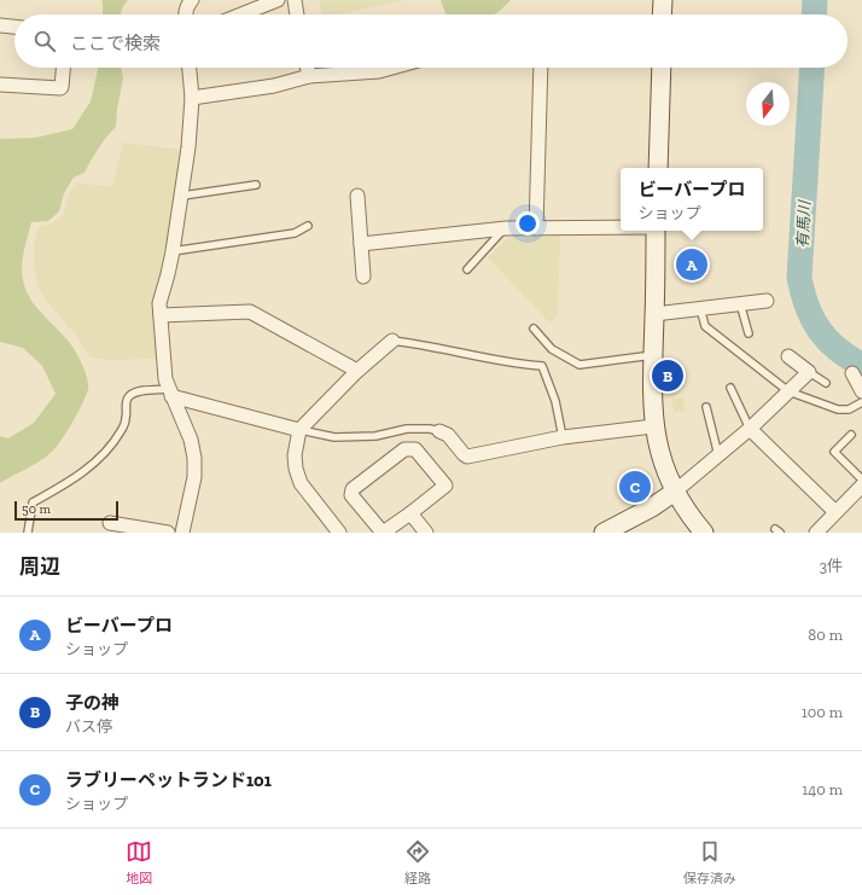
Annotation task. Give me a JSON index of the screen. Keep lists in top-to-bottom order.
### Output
{
  "water": ["有馬川"],
  "scale_bar": "50 m",
  "north": "bottom",
  "page": {
    "search": "ここで検索",
    "popup": ["ビーバープロ", "ショップ"],
    "pins": ["A", "B", "C"],
    "scale": "50 m",
    "heading": ["周辺", "3件"],
    "list": [
      {
        "mark": "A",
        "name": "ビーバープロ",
        "note": "ショップ",
        "value": "80 m"
      },
      {
        "mark": "B",
        "name": "子の神",
        "note": "バス停",
        "value": "100 m"
      },
      {
        "mark": "C",
        "name": "ラブリーペットランド101",
        "note": "ショップ",
        "value": "140 m"
      }
    ],
    "nav": ["地図", "経路", "保存済み"]
  }
}
